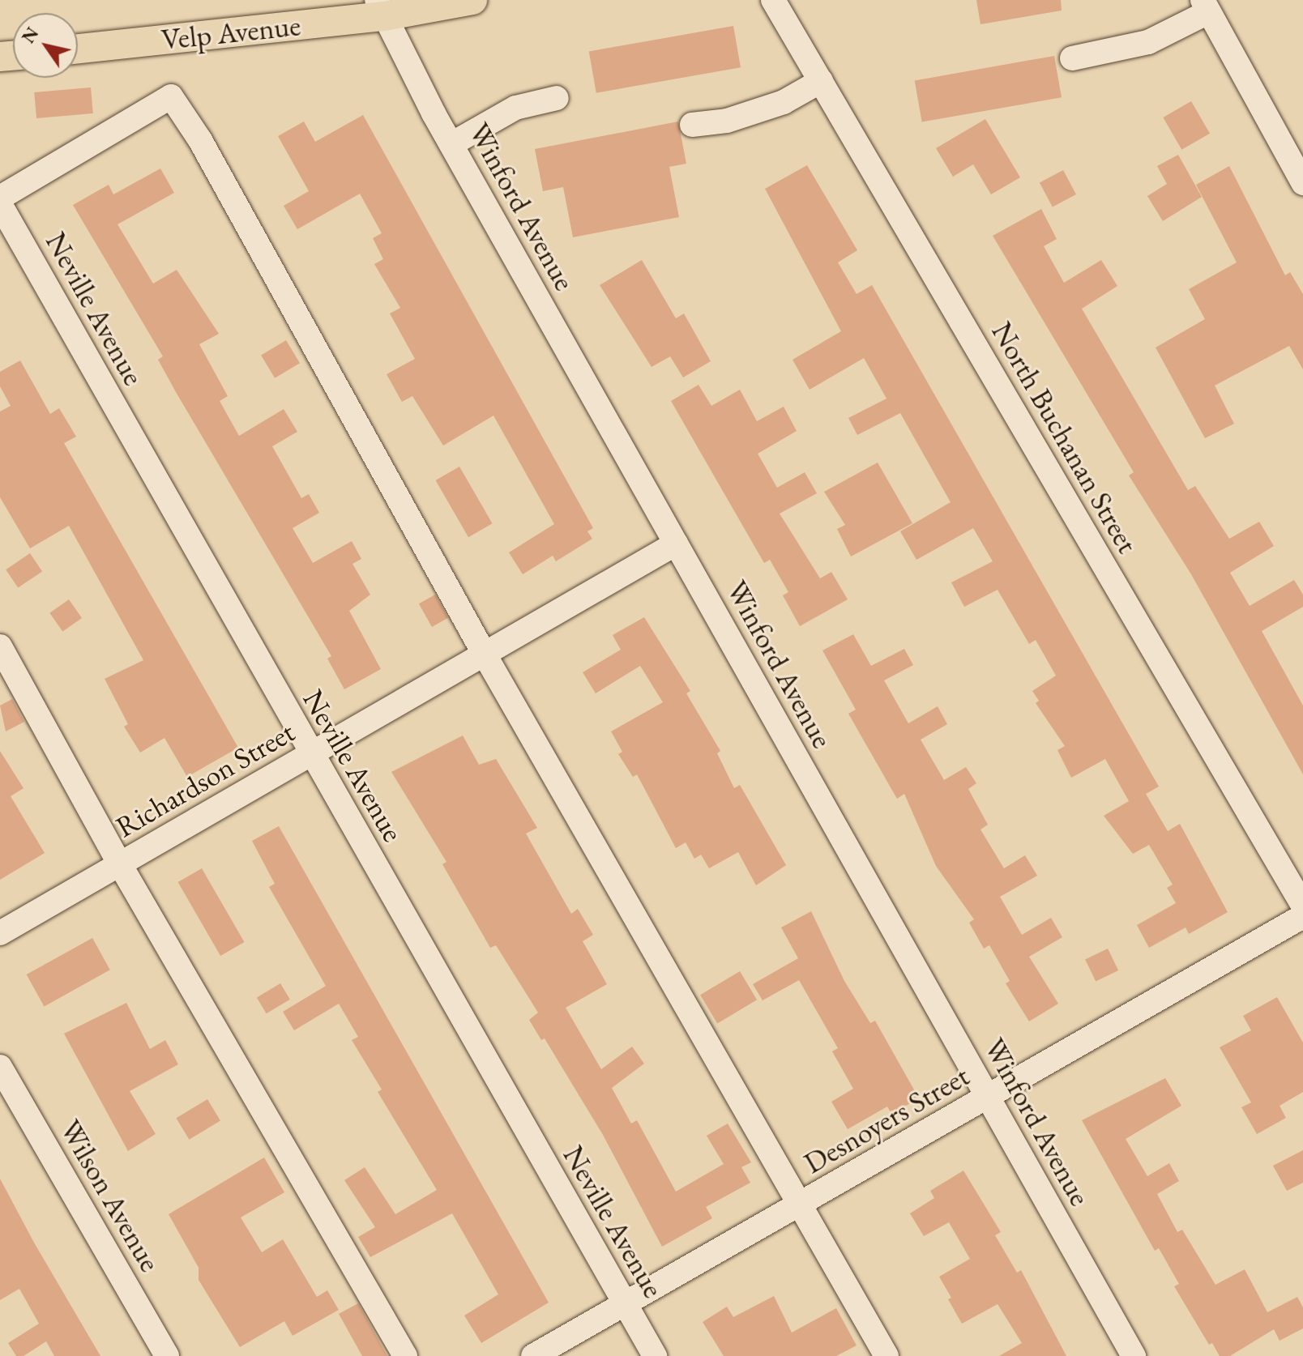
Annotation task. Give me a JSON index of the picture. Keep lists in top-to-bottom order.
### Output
{
  "streets": {
    "main road": ["Velp Avenue"],
    "street": [
      "Winford Avenue",
      "Neville Avenue",
      "North Buchanan Street",
      "Richardson Street",
      "Desnoyers Street",
      "Wilson Avenue"
    ]
  },
  "crossings": [
    ["Velp Avenue", "Winford Avenue"],
    ["Winford Avenue", "Richardson Street"],
    ["Winford Avenue", "Desnoyers Street"],
    ["Neville Avenue", "Richardson Street"],
    ["Neville Avenue", "Desnoyers Street"]
  ],
  "north": "top left"
}
